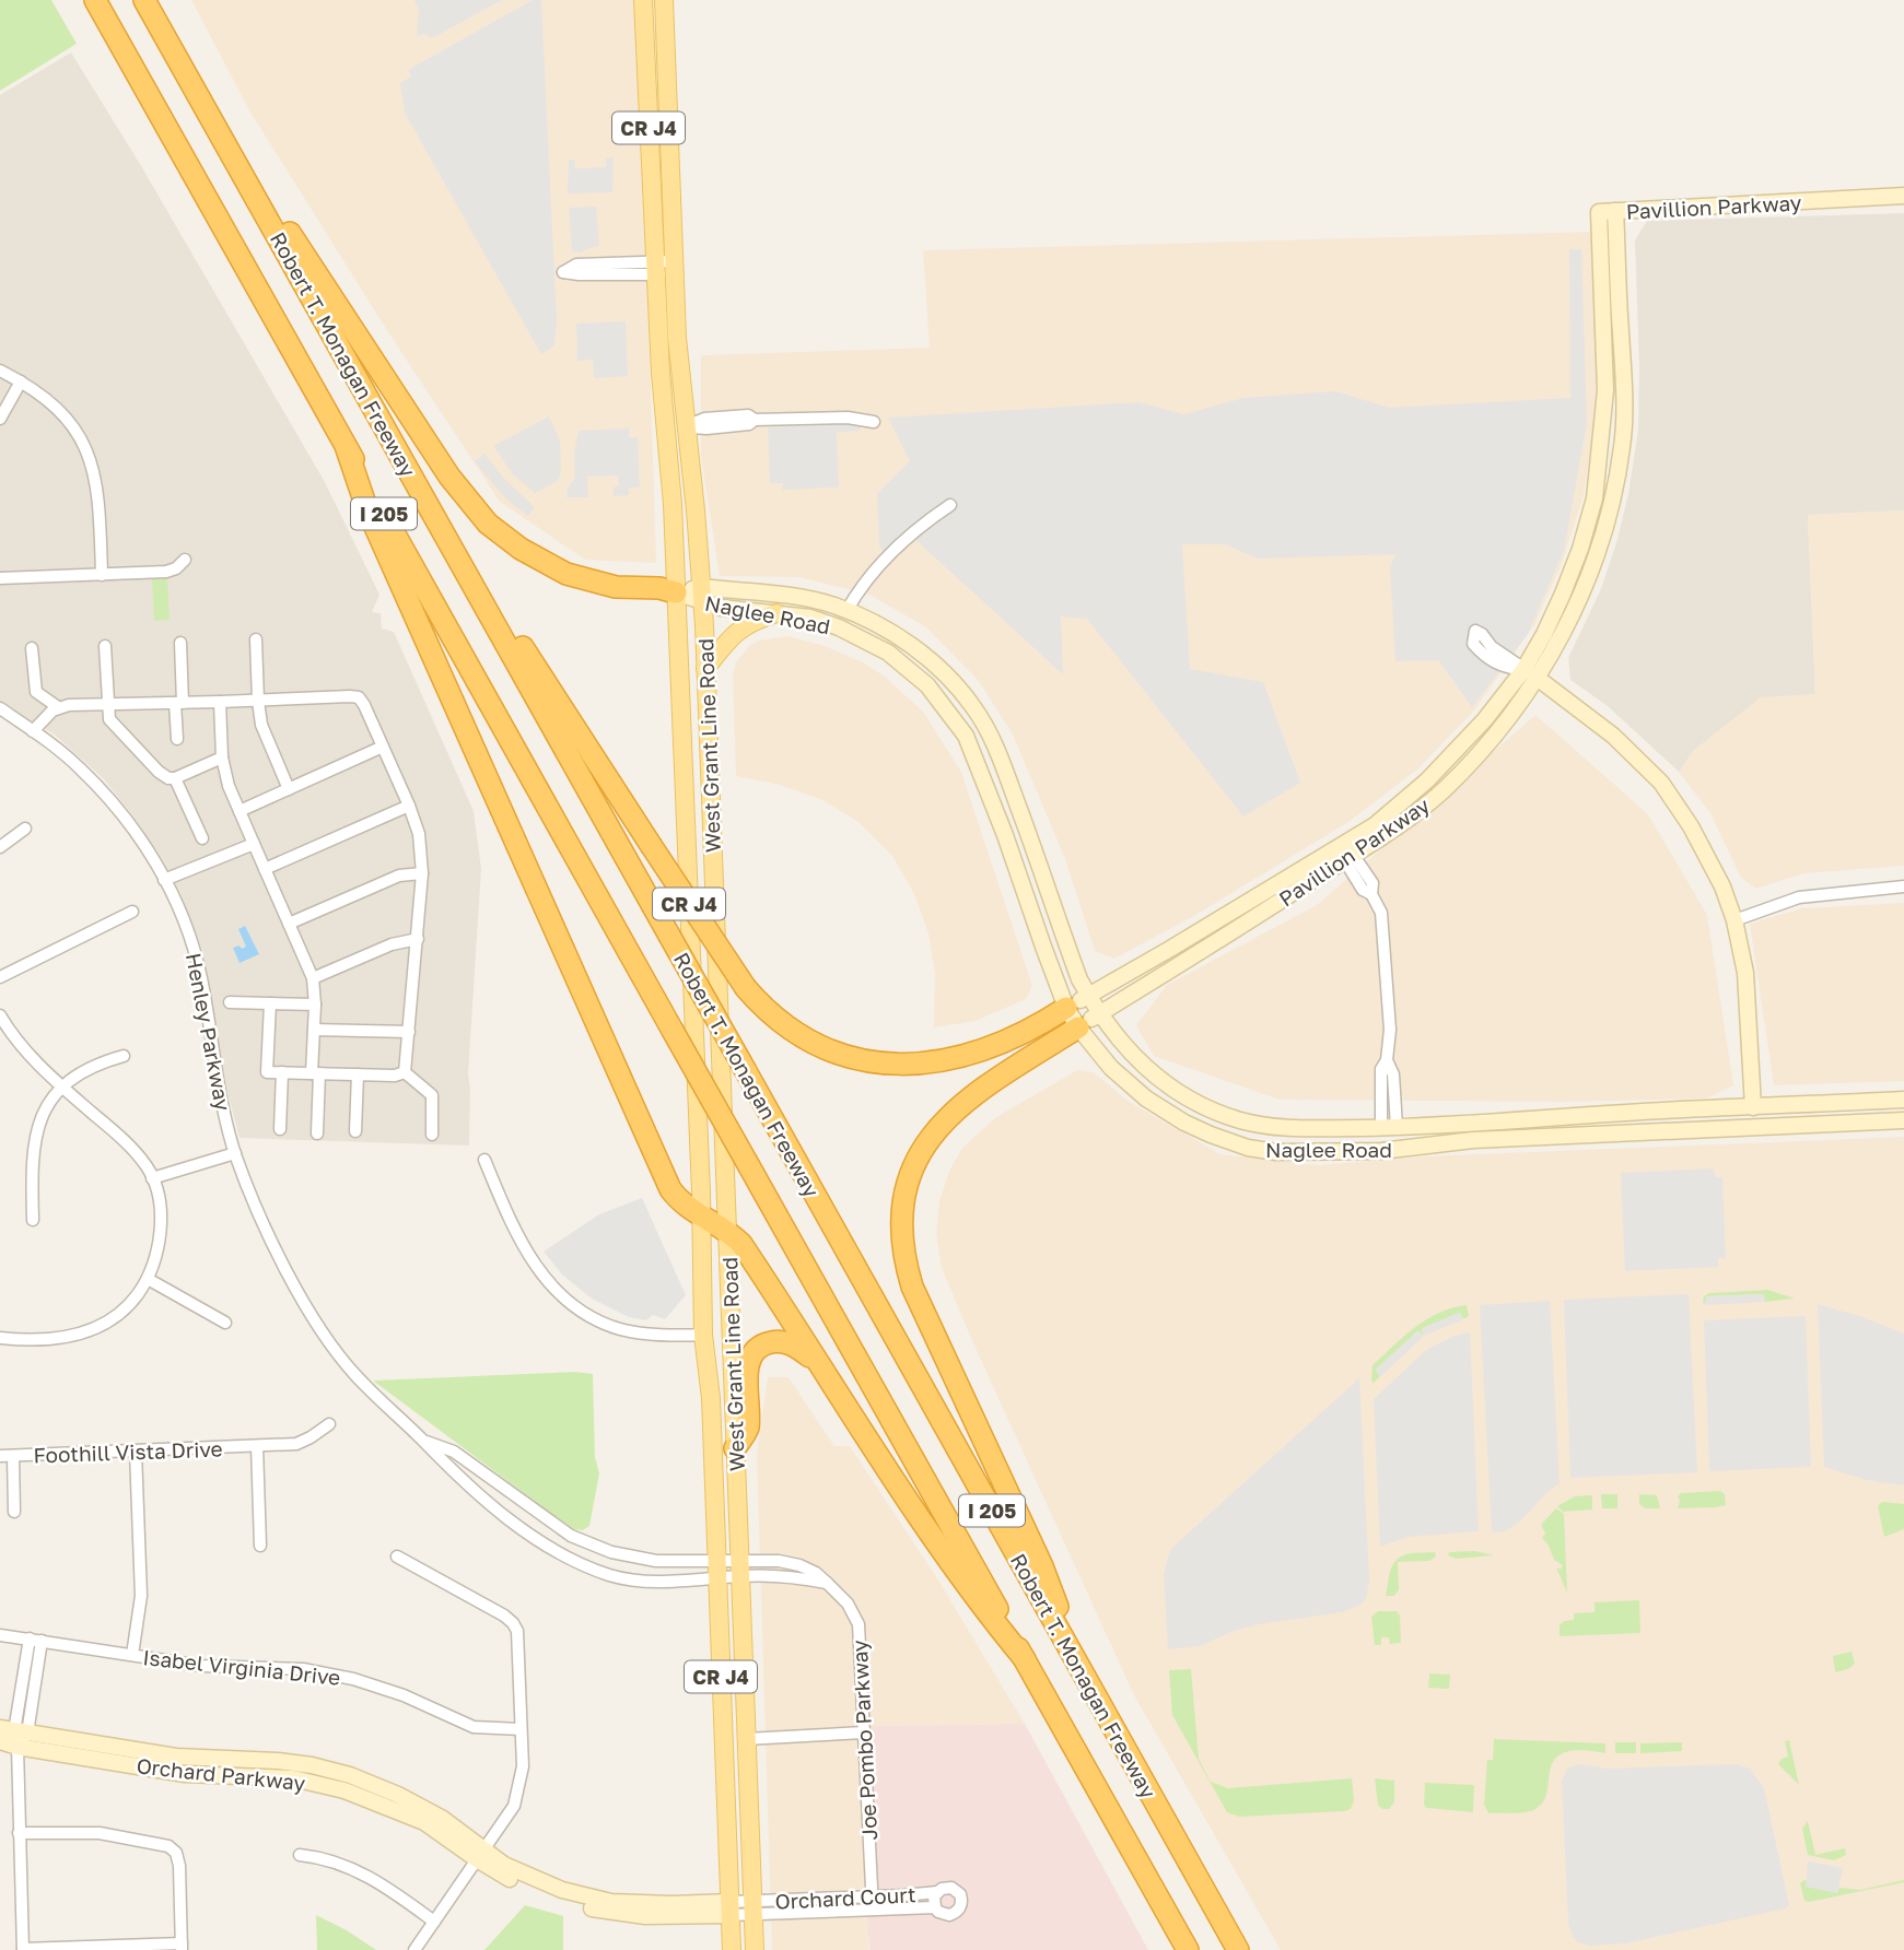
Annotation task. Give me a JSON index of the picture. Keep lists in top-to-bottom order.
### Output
{
  "streets": {
    "highway": ["Robert T. Monagan Freeway", "I 205"],
    "main road": [
      "CR J4",
      "Pavillion Parkway",
      "Naglee Road",
      "West Grant Line Road",
      "Orchard Parkway"
    ],
    "street": [
      "Henley Parkway",
      "Foothill Vista Drive",
      "Isabel Virginia Drive",
      "Joe Pombo Parkway",
      "Orchard Court"
    ]
  },
  "crossings": [
    ["Pavillion Parkway", "Naglee Road"],
    ["Naglee Road", "West Grant Line Road"],
    ["West Grant Line Road", "Joe Pombo Parkway"],
    ["West Grant Line Road", "Orchard Parkway"],
    ["Henley Parkway", "Joe Pombo Parkway"],
    ["Joe Pombo Parkway", "Orchard Parkway"],
    ["Joe Pombo Parkway", "Orchard Court"],
    ["Orchard Parkway", "Orchard Court"]
  ]
}
